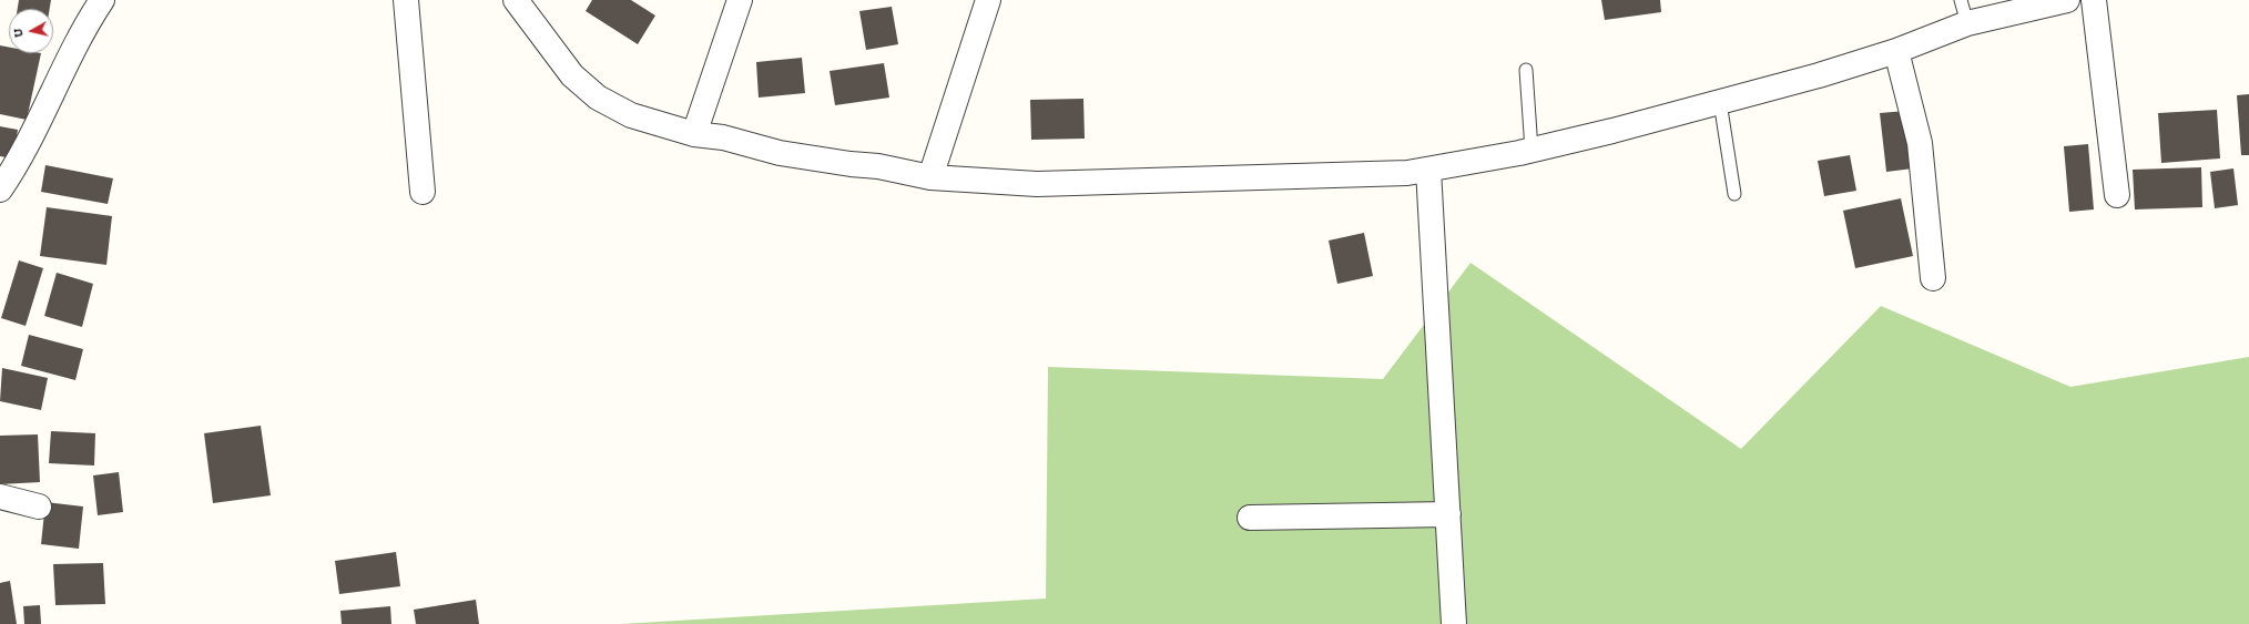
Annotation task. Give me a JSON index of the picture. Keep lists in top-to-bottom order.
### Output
{
  "north": "left"
}
